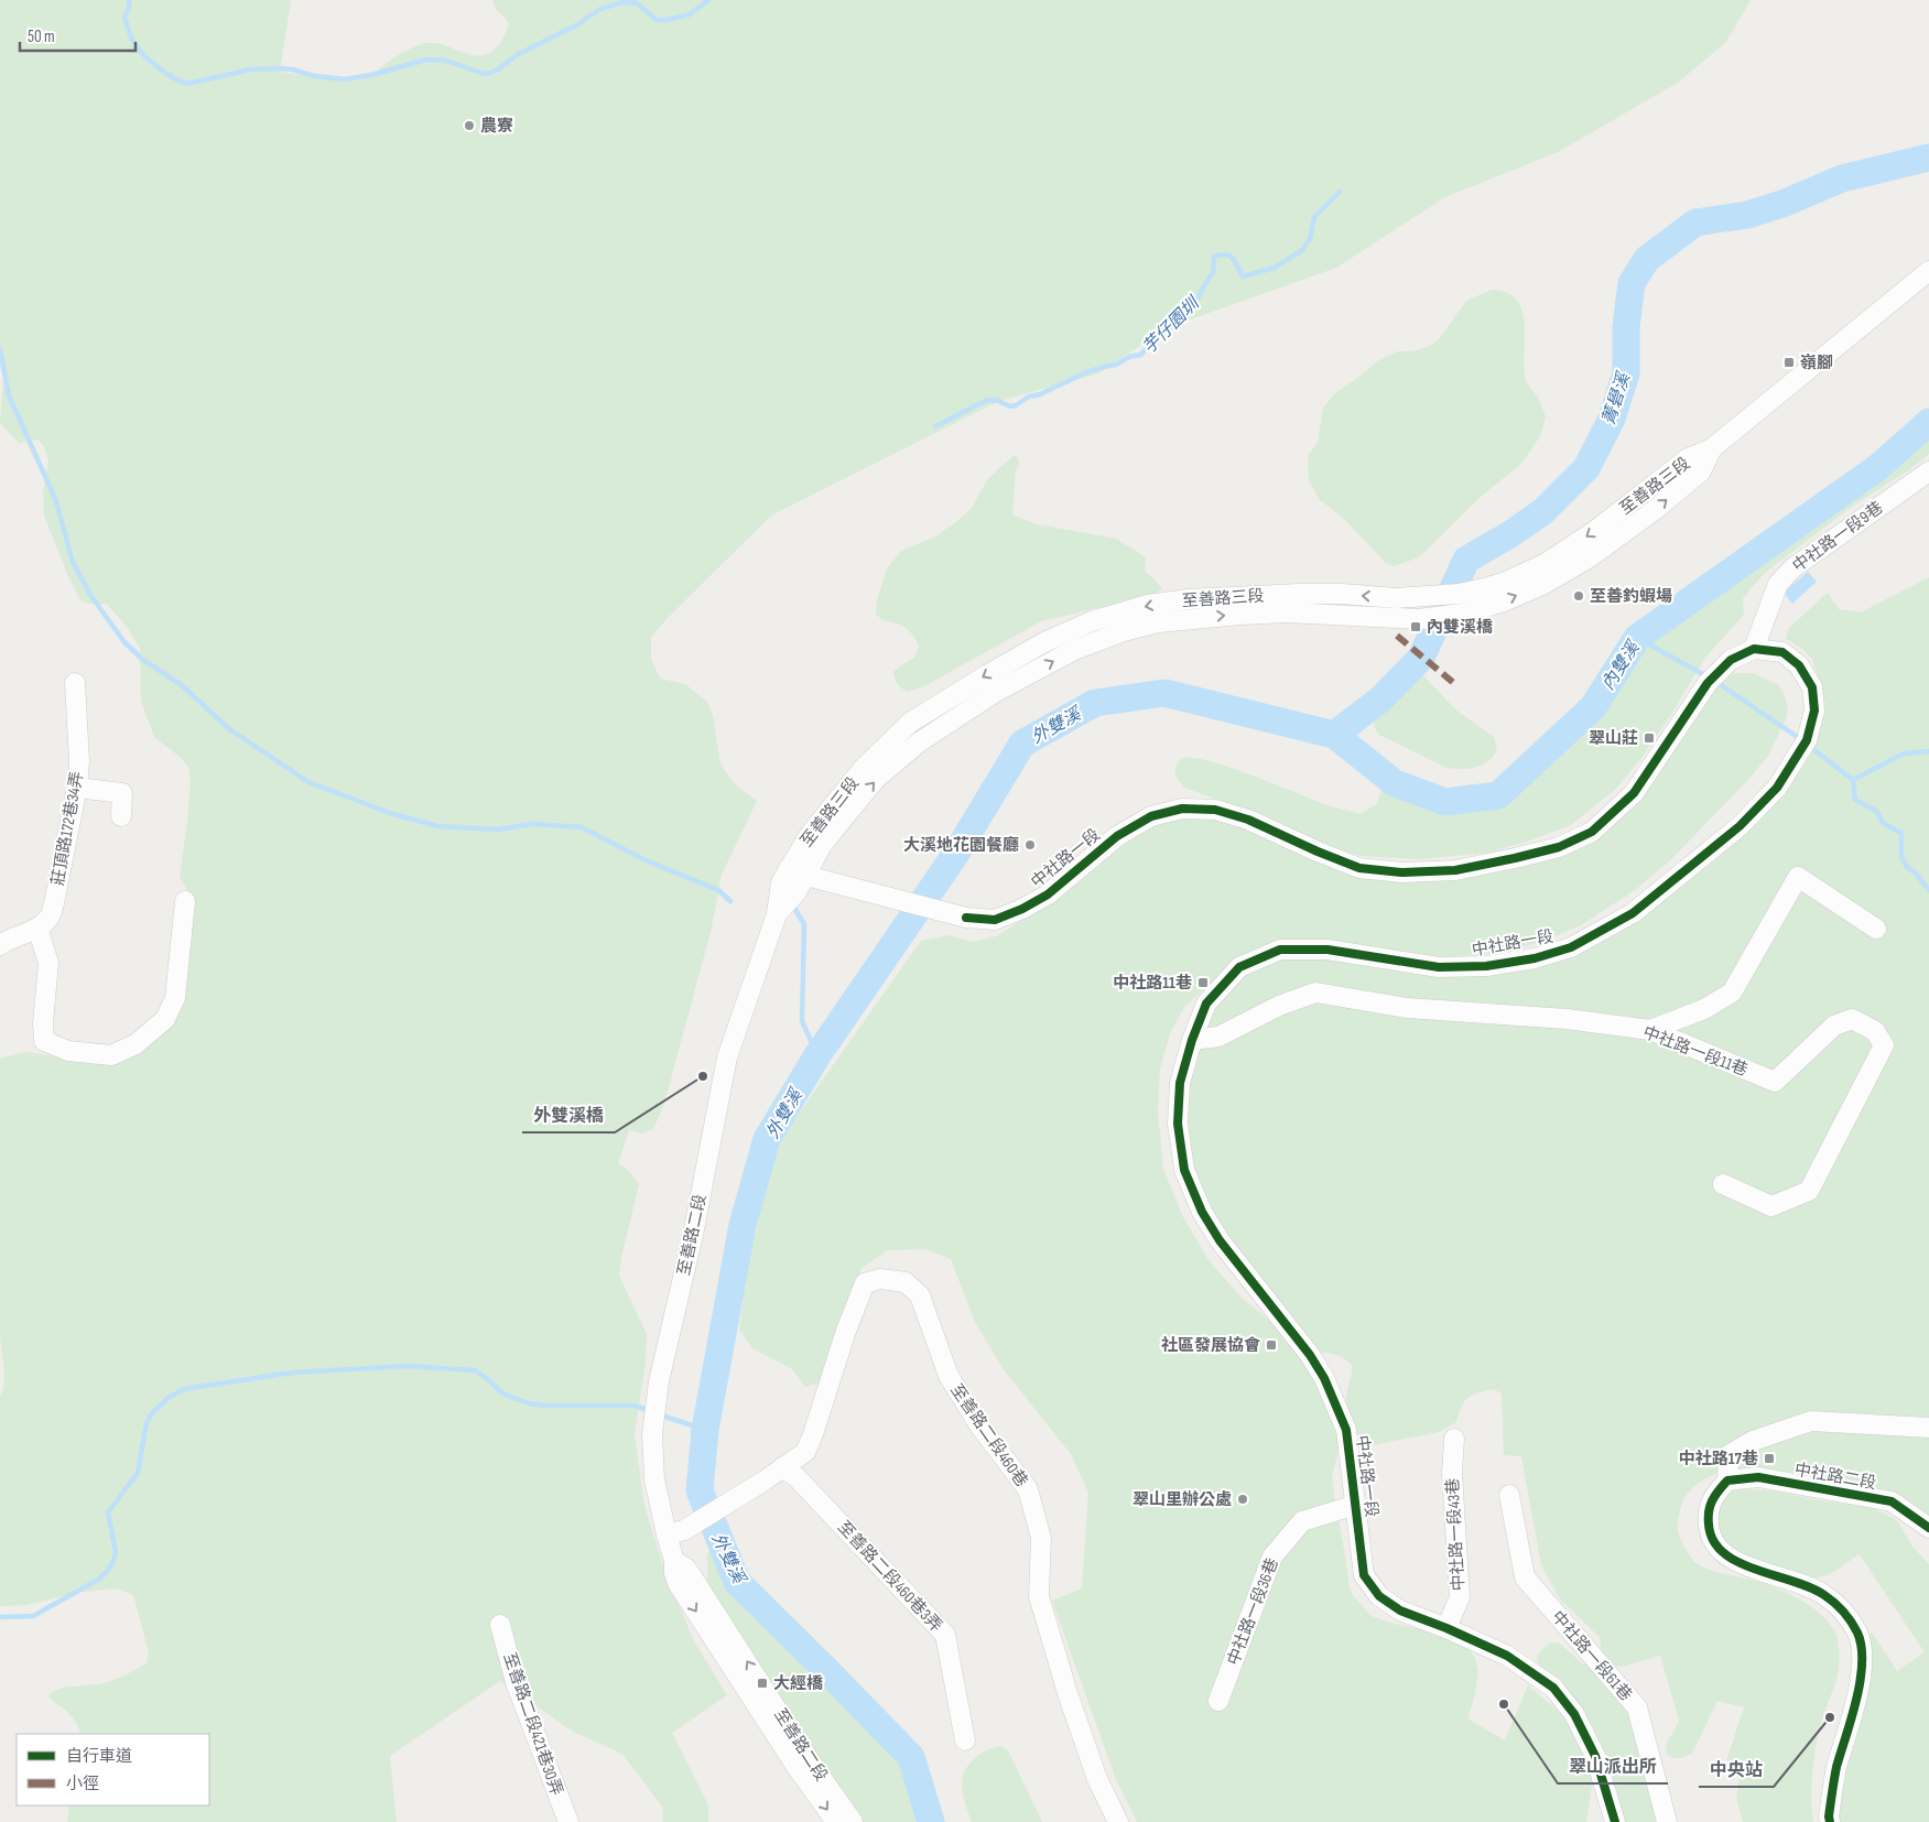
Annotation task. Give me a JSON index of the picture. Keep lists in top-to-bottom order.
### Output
{
  "streets": {
    "street": [
      "至善路三段",
      "中社路一段9巷",
      "莊頂路172巷34弄",
      "中社路一段",
      "中社路一段11巷",
      "至善路二段",
      "至善路二段460巷",
      "中社路二段",
      "中社路一段43巷",
      "至善路二段460巷3弄",
      "中社路一段36巷",
      "中社路一段61巷",
      "至善路二段421巷30弄"
    ]
  },
  "crossings": [
    ["至善路三段", "中社路一段"],
    ["至善路三段", "至善路二段"],
    ["中社路一段9巷", "中社路一段"],
    ["中社路一段", "中社路一段11巷"],
    ["中社路一段", "至善路二段"],
    ["中社路一段", "中社路一段43巷"],
    ["中社路一段", "中社路一段36巷"],
    ["至善路二段", "至善路二段460巷"],
    ["至善路二段460巷", "至善路二段460巷3弄"]
  ],
  "water": [
    "芋仔園圳",
    "菁礐溪",
    "內雙溪",
    "外雙溪"
  ],
  "places": {
    "other": [
      "農寮",
      "至善釣蝦場",
      "大溪地花園餐廳",
      "外雙溪橋",
      "翠山里辦公處",
      "翠山派出所",
      "中央站"
    ],
    "transit": [
      "嶺腳",
      "內雙溪橋",
      "翠山莊",
      "中社路11巷",
      "社區發展協會",
      "中社路17巷",
      "大經橋"
    ]
  },
  "legend": ["自行車道", "小徑"],
  "scale_bar": "50 m"
}
